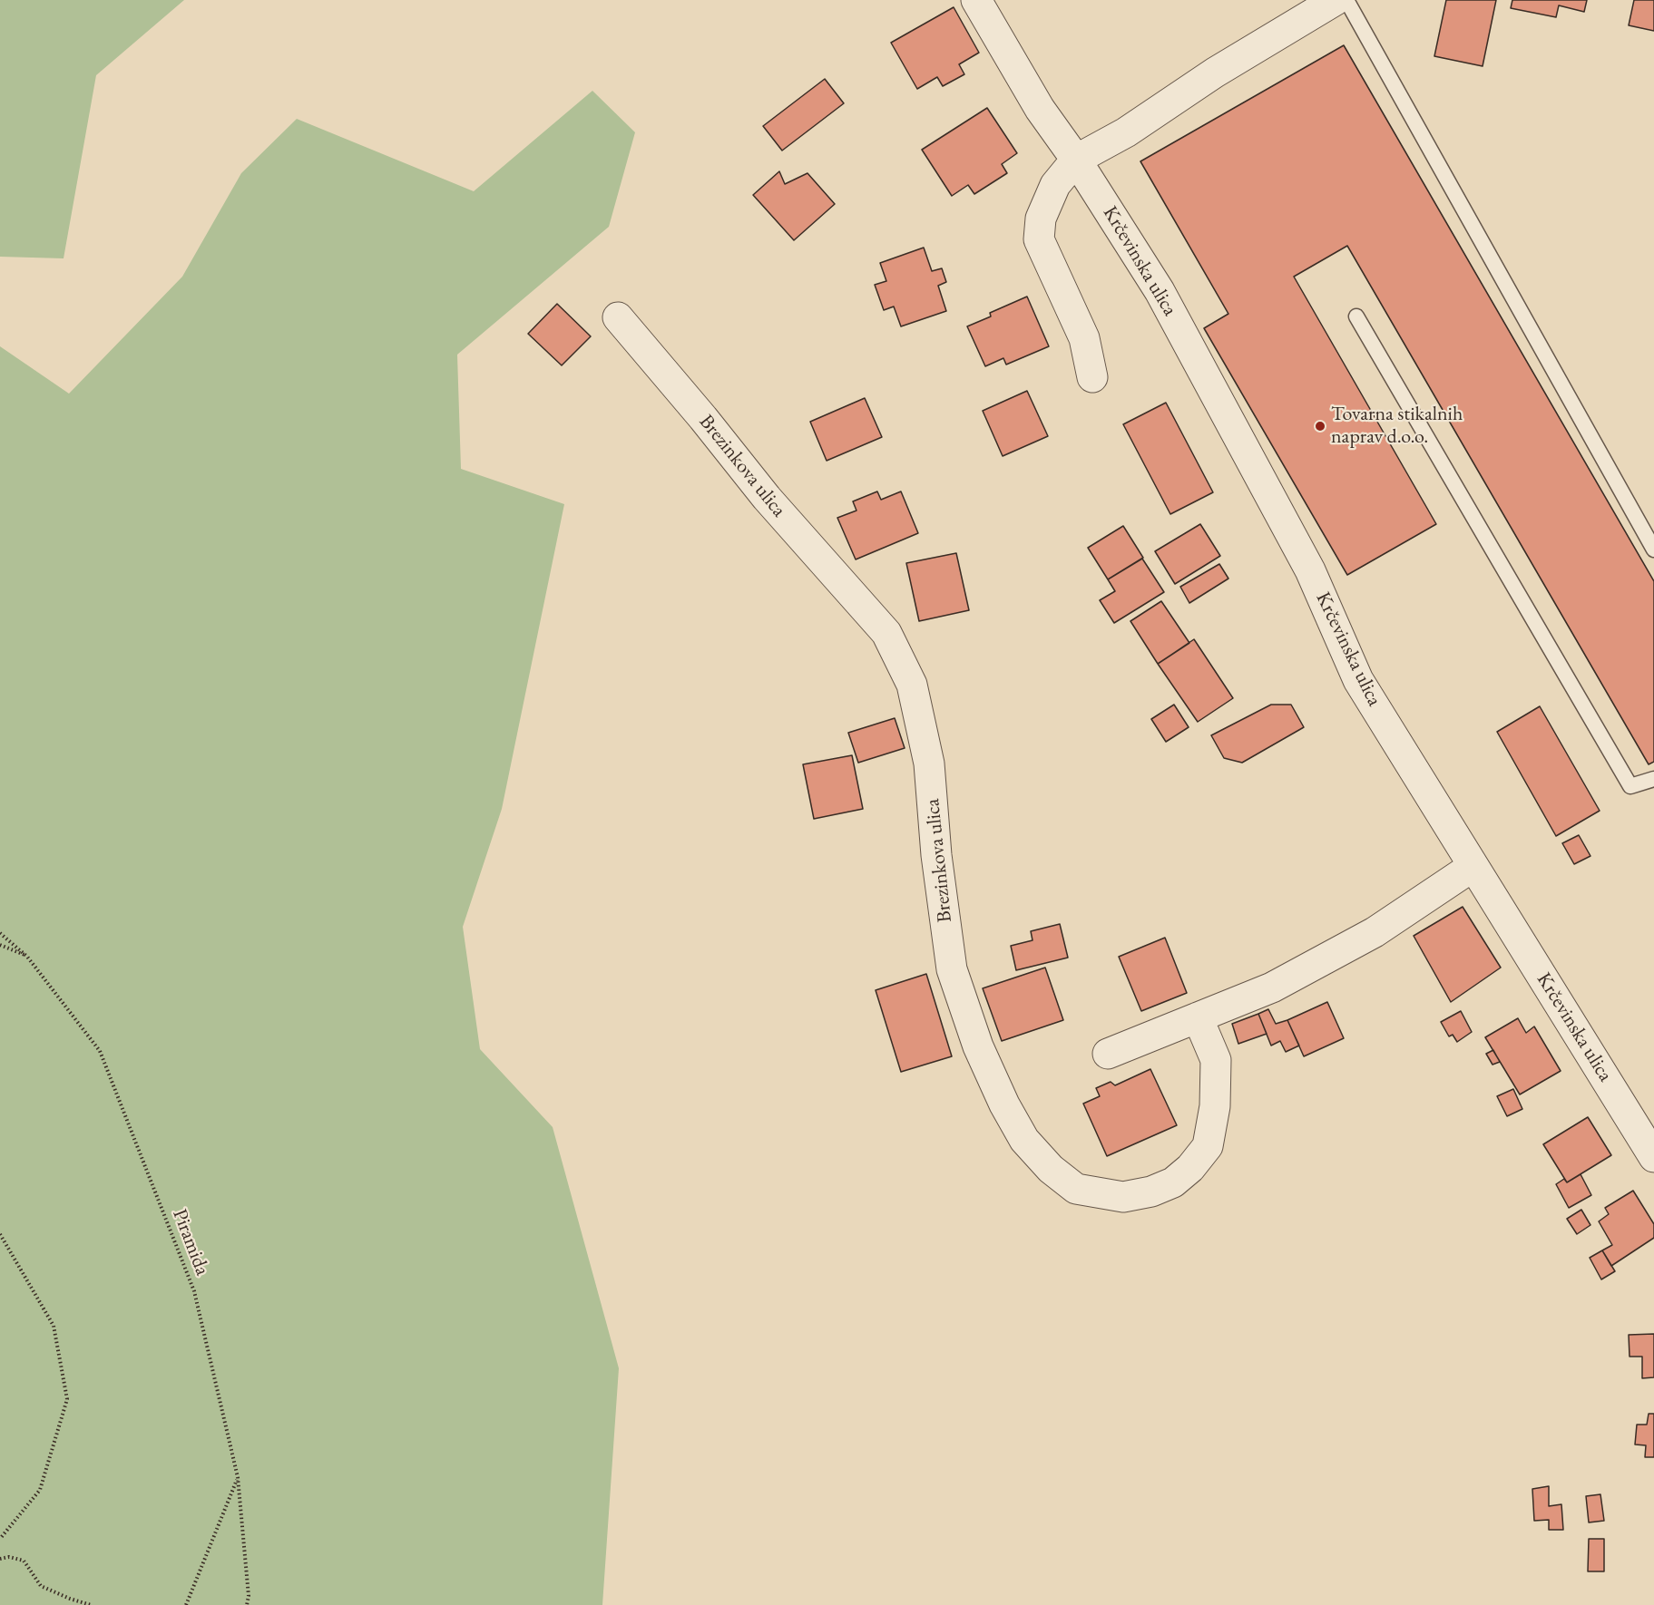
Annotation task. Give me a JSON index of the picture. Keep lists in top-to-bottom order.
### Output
{
  "streets": {
    "street": ["Krčevinska ulica", "Brezinkova ulica"],
    "path": ["Piramida"]
  },
  "places": ["Tovarna stikalnih naprav d.o.o."]
}
